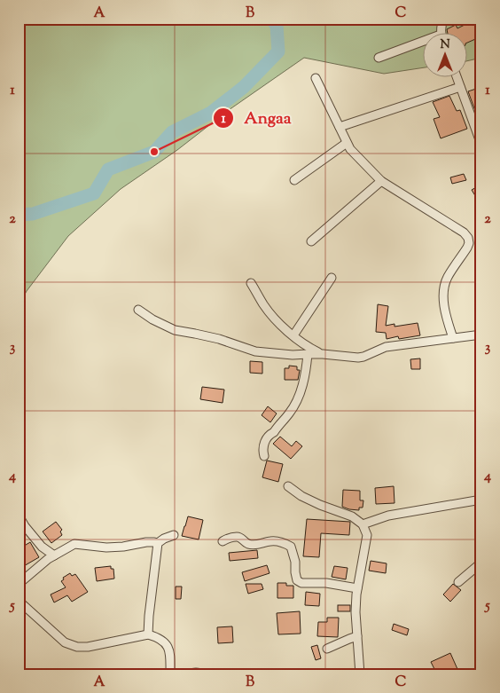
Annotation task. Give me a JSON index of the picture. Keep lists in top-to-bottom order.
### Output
{
  "places": ["Angaa"],
  "north": "top",
  "grid": {
    "columns": ["A", "B", "C"],
    "rows": [
      "1",
      "2",
      "3",
      "4",
      "5"
    ]
  }
}
